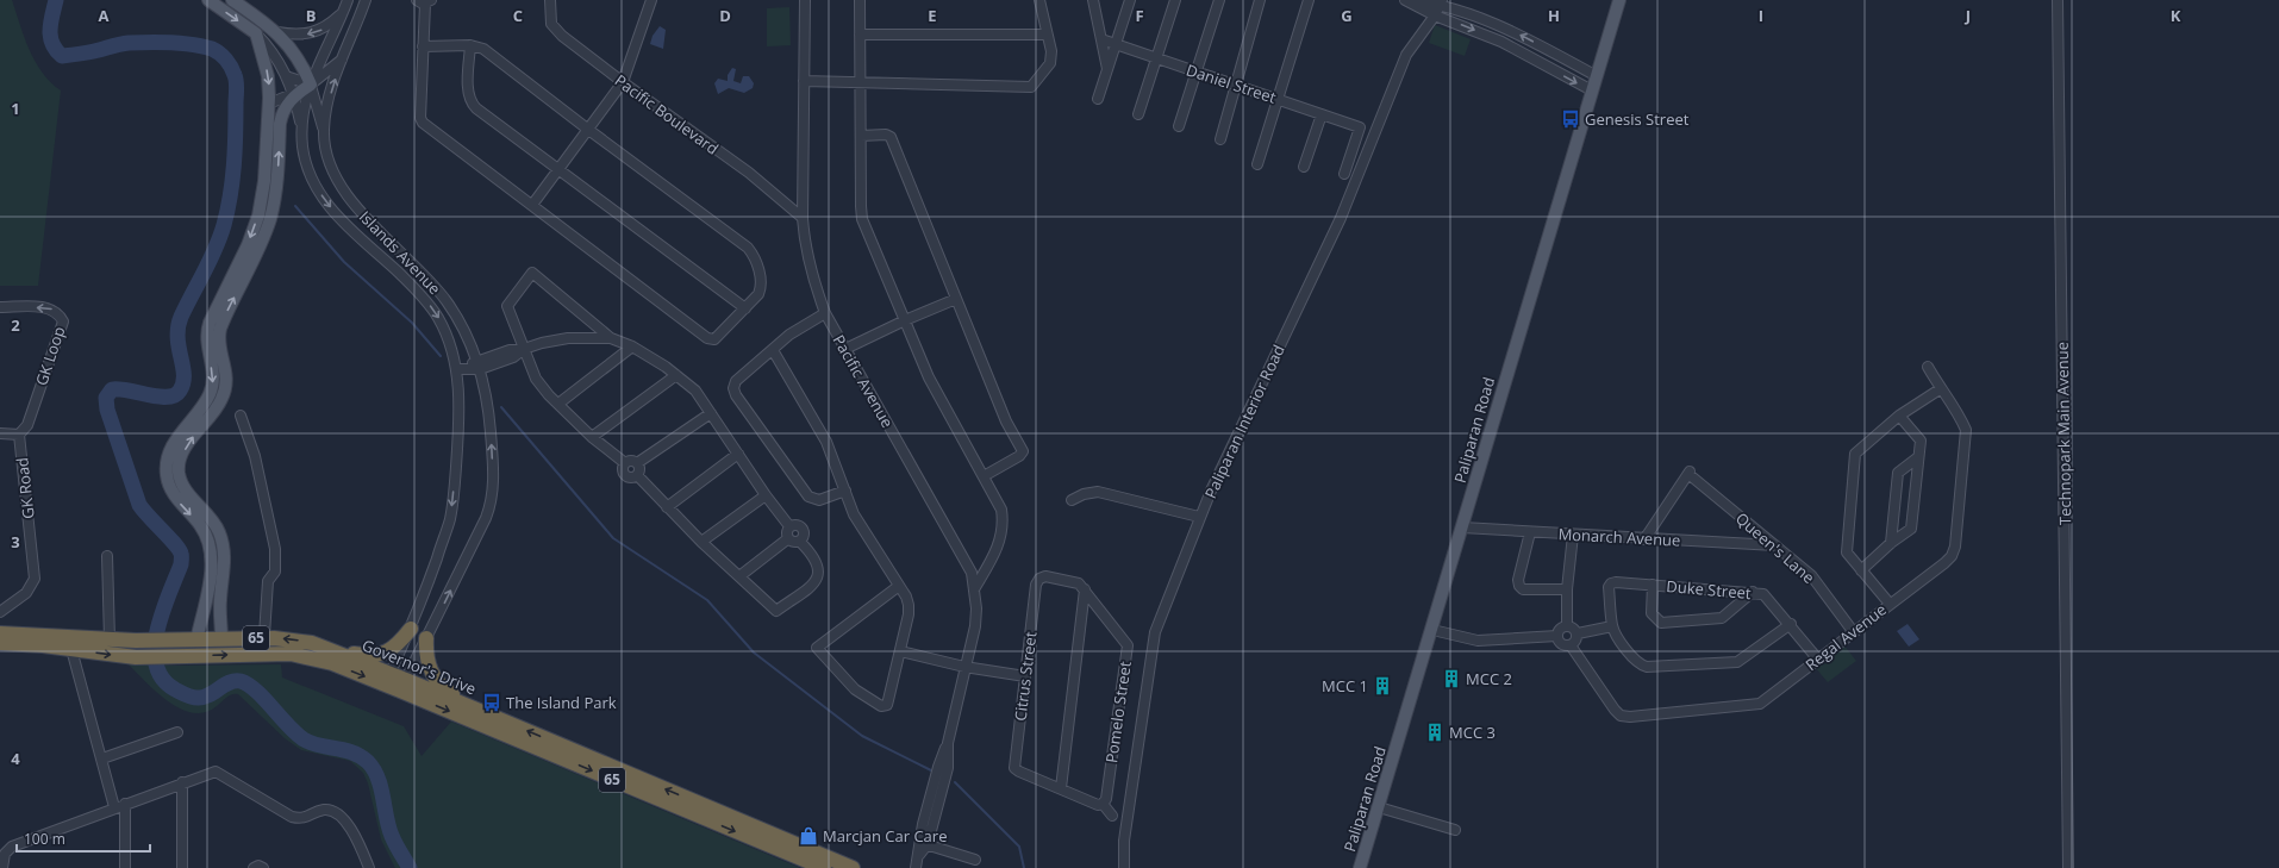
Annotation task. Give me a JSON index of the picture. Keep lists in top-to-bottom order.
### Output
{
  "streets": {
    "highway": ["65", "Governor's Drive"],
    "main road": ["Paliparan Road"],
    "street": [
      "Daniel Street",
      "Pacific Boulevard",
      "Islands Avenue",
      "GK Loop",
      "Pacific Avenue",
      "Paliparan Interior Road",
      "Technopark Main Avenue",
      "GK Road",
      "Monarch Avenue",
      "Queen's Lane",
      "Duke Street",
      "Regal Avenue",
      "Citrus Street",
      "Pomelo Street"
    ]
  },
  "crossings": [
    ["Pacific Boulevard", "Pacific Avenue"],
    ["Islands Avenue", "Governor's Drive"],
    ["GK Loop", "GK Road"],
    ["Paliparan Road", "Monarch Avenue"],
    ["Monarch Avenue", "Queen's Lane"],
    ["Queen's Lane", "Regal Avenue"],
    ["Duke Street", "Regal Avenue"],
    ["Citrus Street", "Pomelo Street"]
  ],
  "places": {
    "bus stop": ["Genesis Street", "The Island Park"],
    "building": ["MCC 2", "MCC 1", "MCC 3"],
    "shop": ["Marcjan Car Care"]
  },
  "scale_bar": "100 m",
  "grid": {
    "columns": [
      "A",
      "B",
      "C",
      "D",
      "E",
      "F",
      "G",
      "H",
      "I",
      "J",
      "K"
    ],
    "rows": [
      "1",
      "2",
      "3",
      "4"
    ]
  }
}
